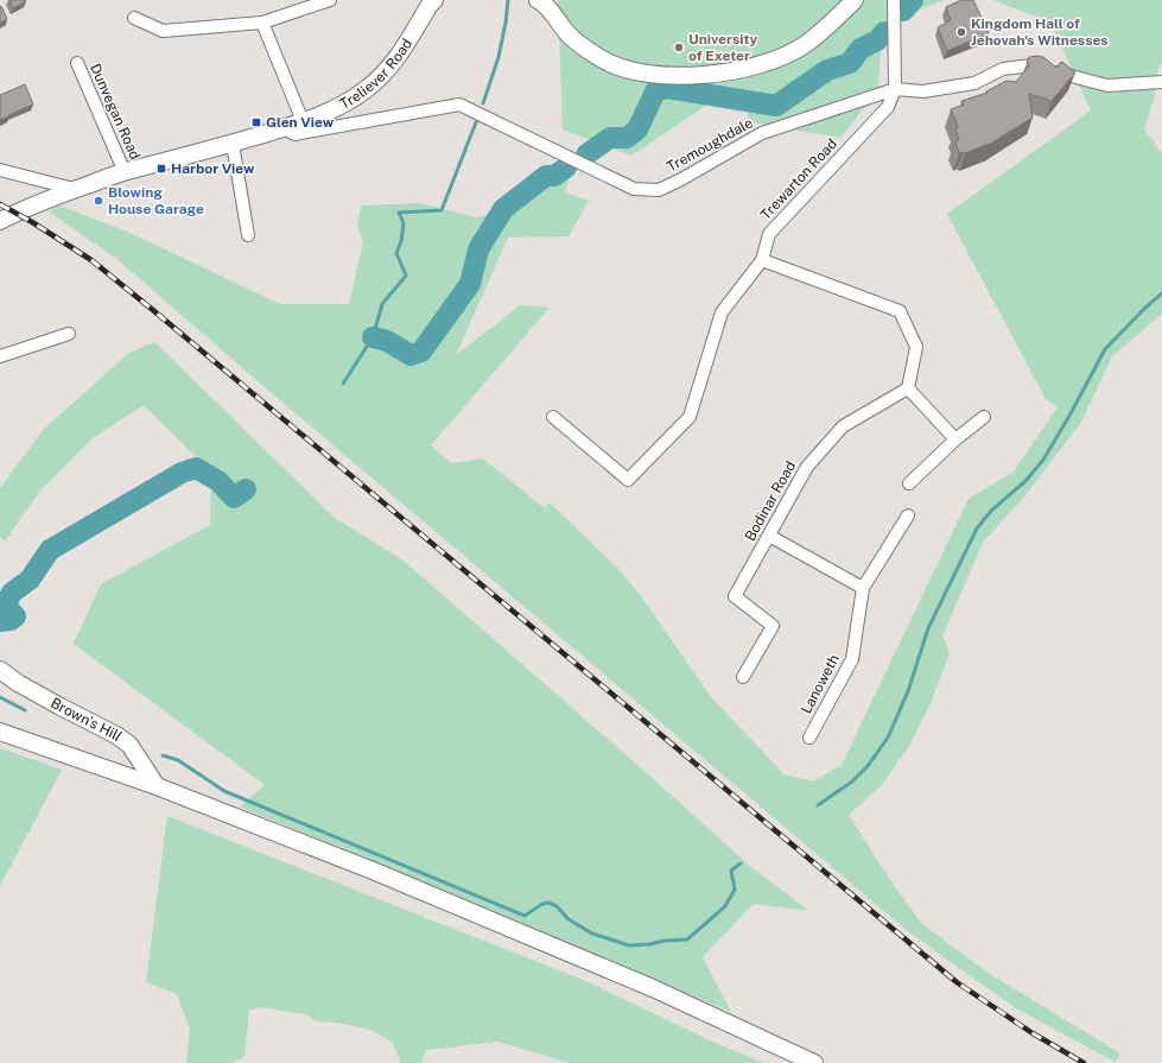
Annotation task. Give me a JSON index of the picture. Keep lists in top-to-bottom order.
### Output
{
  "streets": {
    "street": [
      "Treliever Road",
      "Dunvegan Road",
      "Tremoughdale",
      "Trewarton Road",
      "Bodinar Road",
      "Lanoweth",
      "Brown's Hill"
    ]
  },
  "crossings": [
    ["Treliever Road", "Dunvegan Road"],
    ["Treliever Road", "Tremoughdale"],
    ["Tremoughdale", "Trewarton Road"]
  ],
  "places": {
    "other": ["Kingdom Hall of Jehovah's Witnesses", "University of Exeter", "Blowing House Garage"],
    "transit": ["Glen View", "Harbor View"]
  }
}
